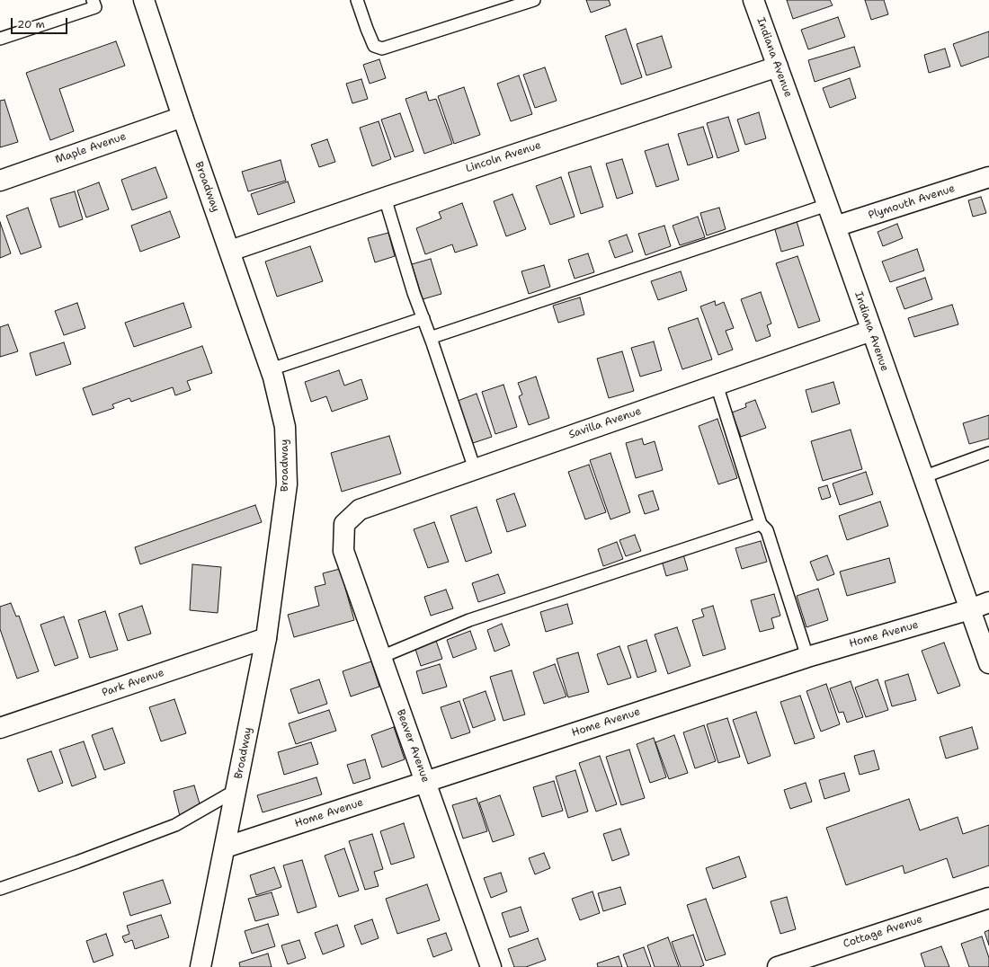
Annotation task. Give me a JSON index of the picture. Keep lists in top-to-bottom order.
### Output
{
  "streets": {
    "street": [
      "Indiana Avenue",
      "Maple Avenue",
      "Lincoln Avenue",
      "Broadway",
      "Plymouth Avenue",
      "Savilla Avenue",
      "Home Avenue",
      "Park Avenue",
      "Beaver Avenue",
      "Cottage Avenue"
    ]
  },
  "crossings": [
    ["Indiana Avenue", "Lincoln Avenue"],
    ["Indiana Avenue", "Plymouth Avenue"],
    ["Indiana Avenue", "Savilla Avenue"],
    ["Indiana Avenue", "Home Avenue"],
    ["Maple Avenue", "Broadway"],
    ["Lincoln Avenue", "Broadway"],
    ["Broadway", "Home Avenue"],
    ["Broadway", "Park Avenue"],
    ["Savilla Avenue", "Beaver Avenue"],
    ["Home Avenue", "Beaver Avenue"]
  ],
  "scale_bar": "20 m"
}
